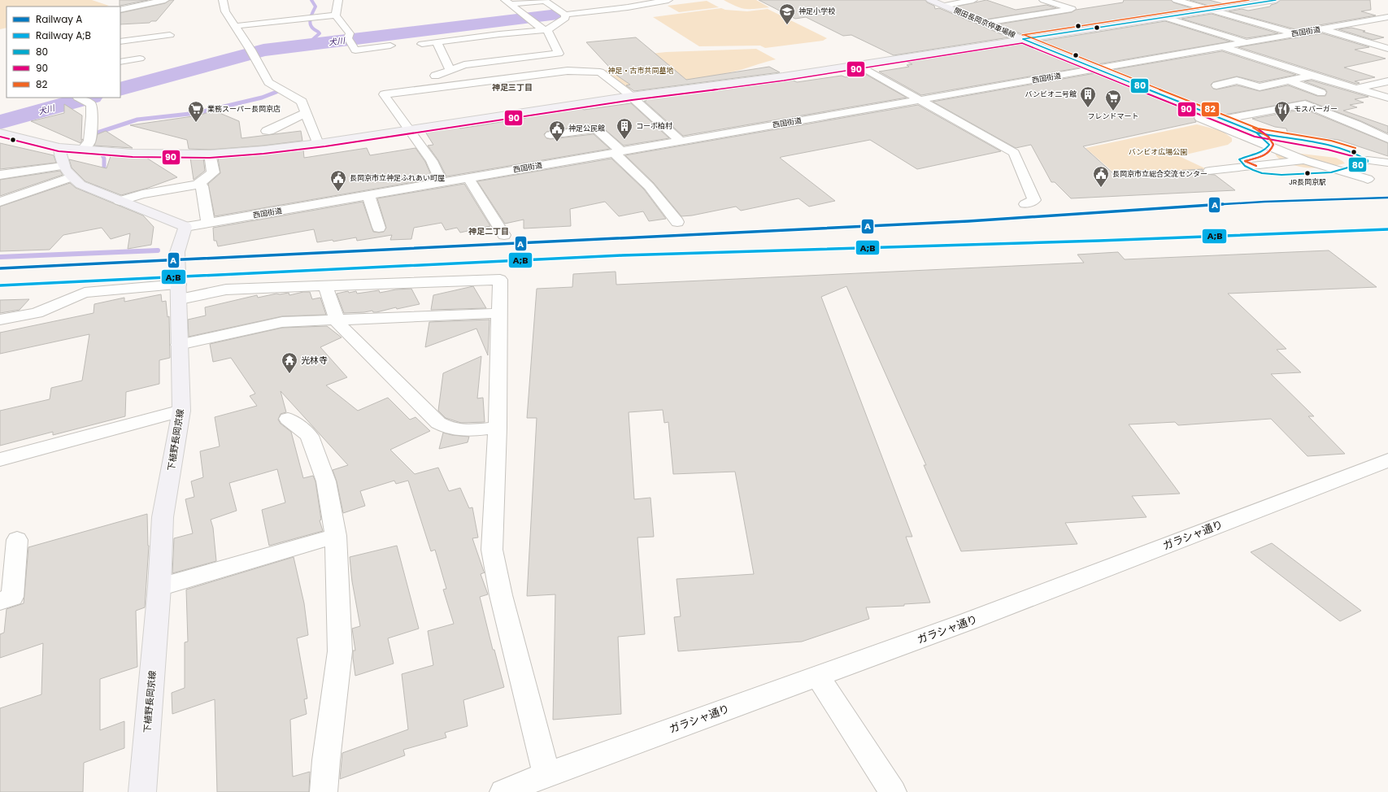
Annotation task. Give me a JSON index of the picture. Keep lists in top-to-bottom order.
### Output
{
  "streets": {
    "main road": ["開田長岡京停車場線", "下植野長岡京線"],
    "street": ["西国街道", "ガラシャ通り"]
  },
  "crossings": [
    ["開田長岡京停車場線", "西国街道"],
    ["西国街道", "下植野長岡京線"]
  ],
  "districts": ["神足三丁目", "神足二丁目"],
  "water": ["犬川"],
  "parks": ["神足・古市共同墓地", "バンビオ広場公園"],
  "places": {
    "school or university": ["神足小学校"],
    "building": ["バンビオ二号館", "コーポ柏村"],
    "supermarket": ["フレンドマート", "業務スーパー長岡京店"],
    "restaurant": ["モスバーガー"],
    "public building": ["神足公民館", "長岡京市立総合交流センター", "長岡京市立神足ふれあい町屋"],
    "other": ["JR長岡京駅"],
    "temple": ["光林寺"]
  },
  "lines": [
    "transit line 80",
    "transit line 82",
    "transit line 90",
    "rail line A",
    "rail line A;B"
  ],
  "legend": [
    "Railway A",
    "Railway A;B",
    "80",
    "90",
    "82"
  ]
}
